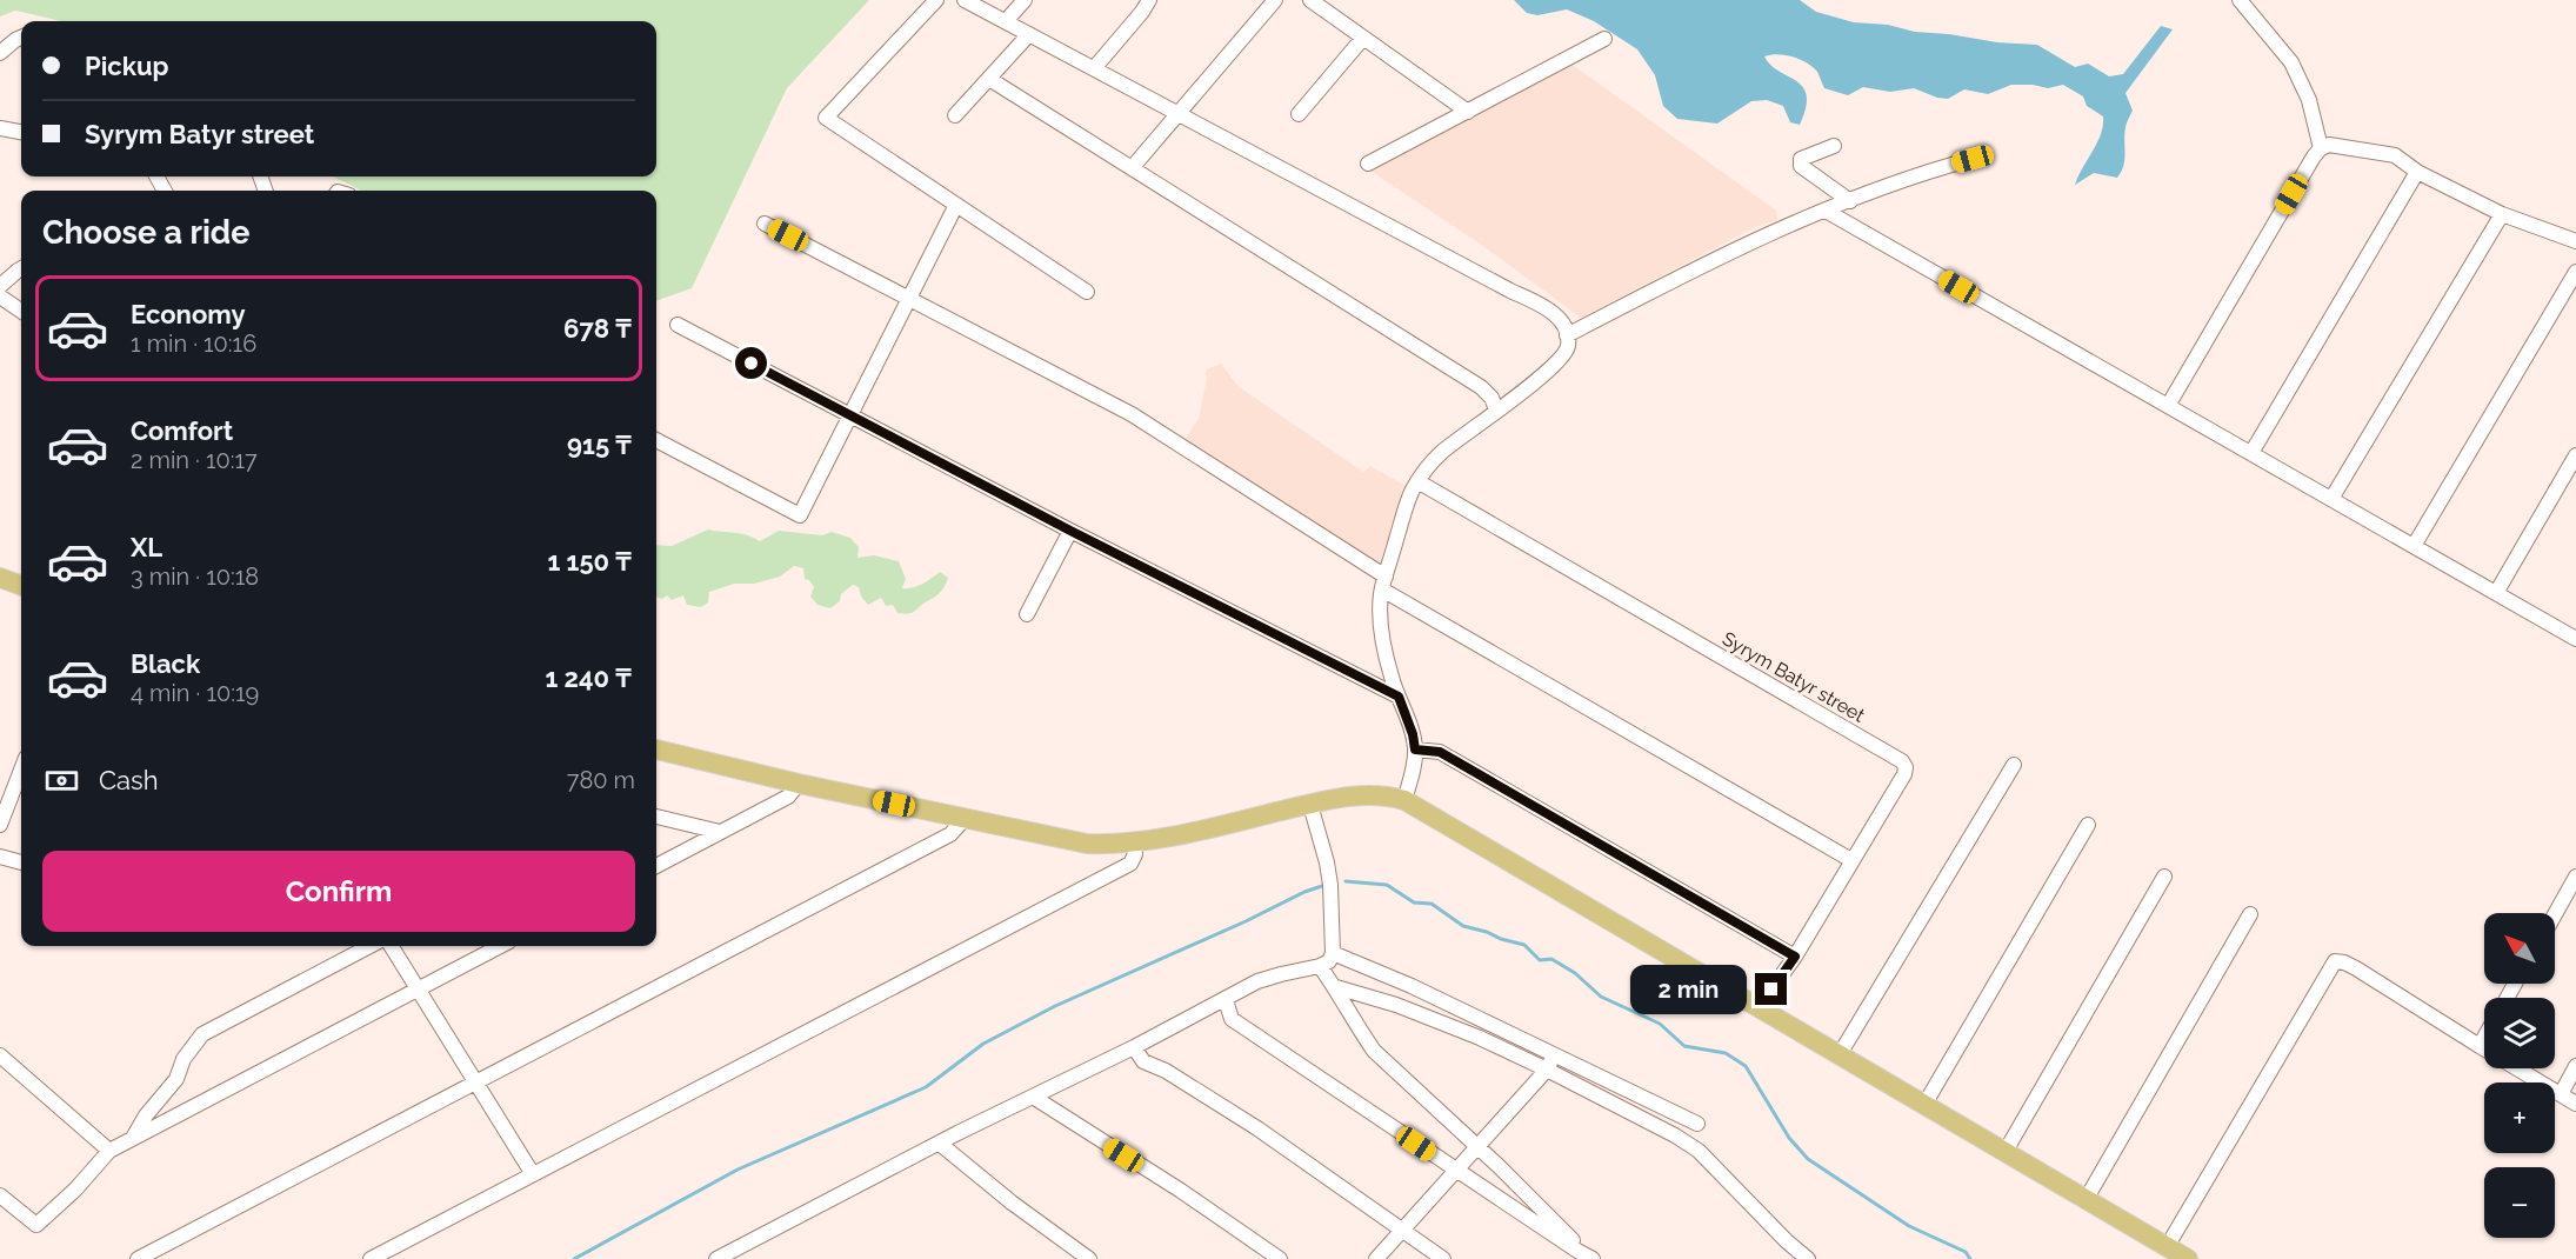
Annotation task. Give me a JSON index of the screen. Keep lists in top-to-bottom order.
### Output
{
  "streets": {
    "street": ["Syrym Batyr street"]
  },
  "north": "top left",
  "page": {
    "banner": ["Pickup", "Syrym Batyr street"],
    "heading": "Choose a ride",
    "list": [
      {
        "name": "Economy",
        "note": "1 min · 10:16",
        "value": "678 ₸"
      },
      {
        "name": "Comfort",
        "note": "2 min · 10:17",
        "value": "915 ₸"
      },
      {
        "name": "XL",
        "note": "3 min · 10:18",
        "value": "1 150 ₸"
      },
      {
        "name": "Black",
        "note": "4 min · 10:19",
        "value": "1 240 ₸"
      }
    ],
    "pay": ["Cash", "780 m"],
    "buttons": "Confirm",
    "map_buttons": ["+", "−"],
    "bubble": "2 min"
  }
}
